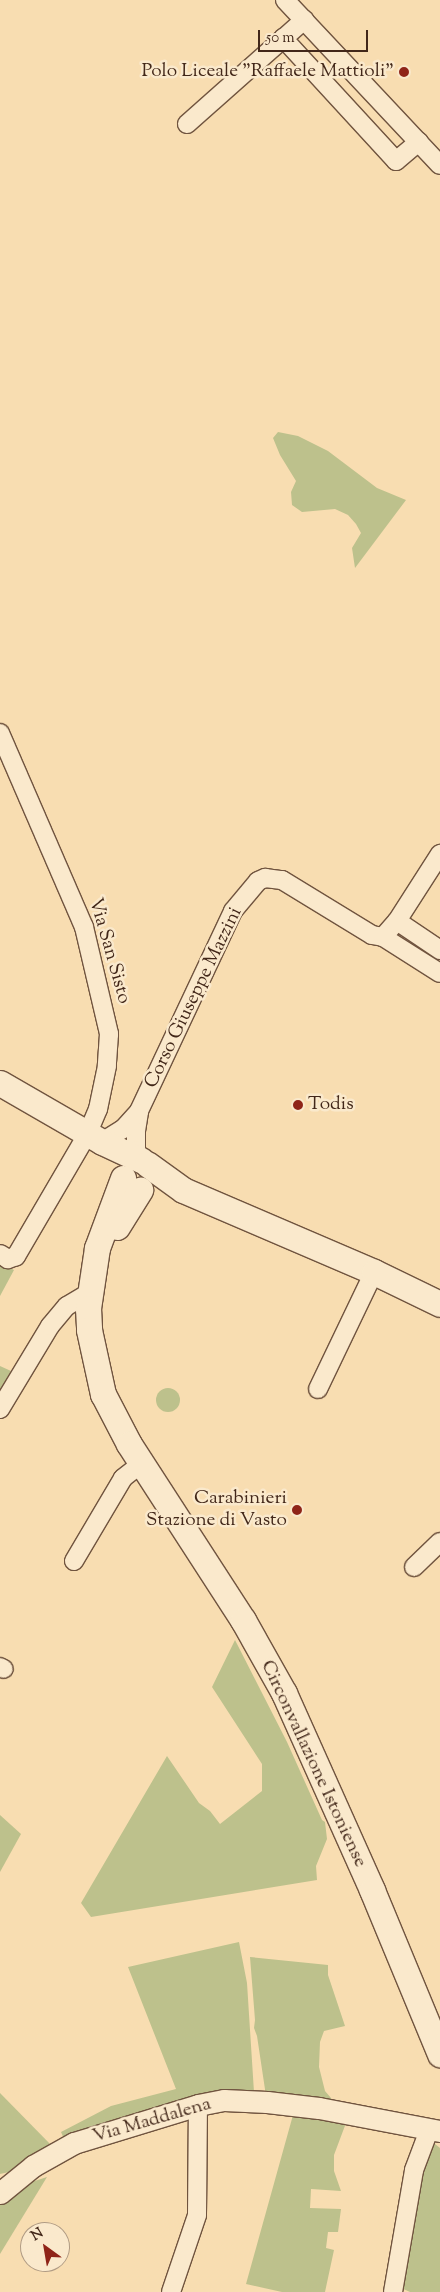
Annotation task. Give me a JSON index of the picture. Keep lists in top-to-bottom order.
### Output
{
  "streets": {
    "main road": ["Circonvallazione Istoniense"],
    "street": ["Via San Sisto", "Corso Giuseppe Mazzini", "Via Maddalena"]
  },
  "crossings": [
    ["Via San Sisto", "Corso Giuseppe Mazzini"],
    ["Corso Giuseppe Mazzini", "Circonvallazione Istoniense"]
  ],
  "places": ["Polo Liceale \"Raffaele Mattioli\"", "Todis", "Carabinieri Stazione di Vasto"],
  "scale_bar": "50 m",
  "north": "top left"
}
